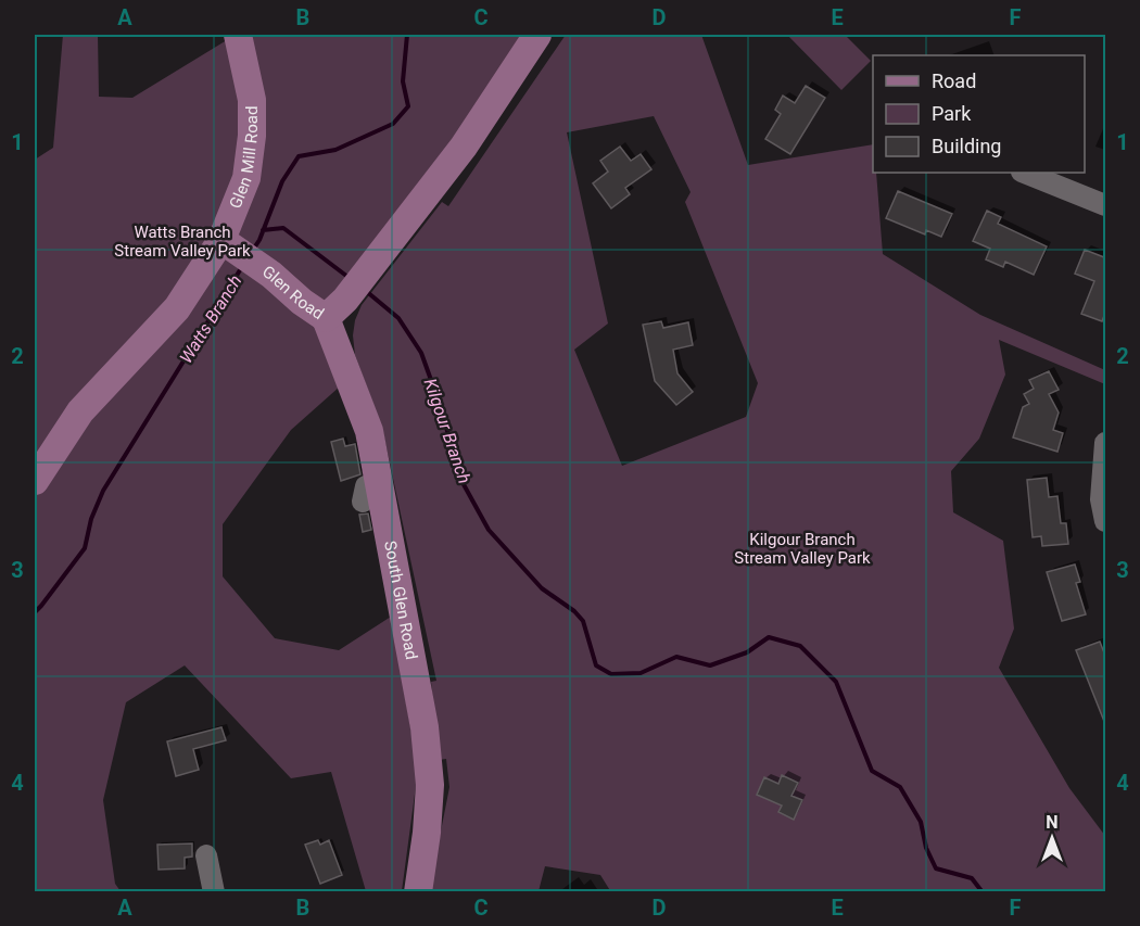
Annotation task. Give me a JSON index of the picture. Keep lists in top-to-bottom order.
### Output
{
  "streets": {
    "main road": ["Glen Mill Road", "Glen Road", "South Glen Road"]
  },
  "crossings": [
    ["Glen Mill Road", "Glen Road"],
    ["Glen Road", "South Glen Road"]
  ],
  "water": ["Watts Branch", "Kilgour Branch"],
  "parks": ["Watts Branch Stream Valley Park", "Kilgour Branch Stream Valley Park"],
  "legend": ["Road", "Park", "Building"],
  "north": "top",
  "grid": {
    "columns": [
      "A",
      "B",
      "C",
      "D",
      "E",
      "F"
    ],
    "rows": [
      "1",
      "2",
      "3",
      "4"
    ]
  }
}
